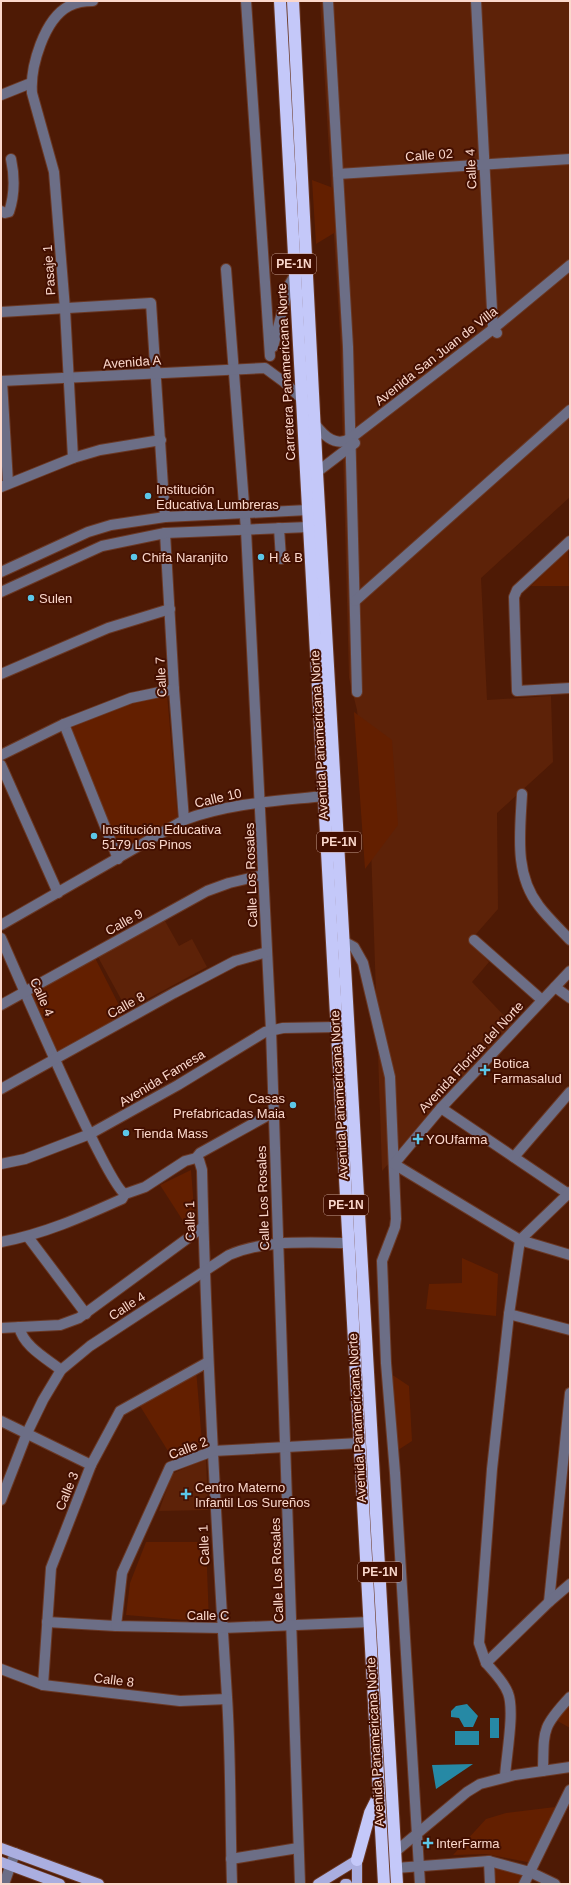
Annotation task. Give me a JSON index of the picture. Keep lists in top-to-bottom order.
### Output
{
  "streets": {
    "highway": ["PE-1N", "Carretera Panamericana Norte", "Avenida Panamericana Norte"],
    "street": [
      "Calle 02",
      "Calle 4",
      "Pasaje 1",
      "Avenida San Juan de Villa",
      "Avenida A",
      "Calle 7",
      "Calle 10",
      "Calle Los Rosales",
      "Calle 9",
      "Calle 8",
      "Avenida Florida del Norte",
      "Avenida Famesa",
      "Calle 1",
      "Calle 2",
      "Calle 3",
      "Calle C"
    ]
  },
  "crossings": [
    ["Calle 02", "Calle 4"],
    ["Calle 4", "Avenida San Juan de Villa"],
    ["Calle 4", "Avenida Panamericana Norte"],
    ["Calle 4", "Calle Los Rosales"],
    ["Calle 4", "Calle 9"],
    ["Calle 4", "Calle 8"],
    ["Calle 4", "Avenida Famesa"],
    ["Calle 4", "Calle 1"],
    ["Pasaje 1", "Avenida A"],
    ["Avenida San Juan de Villa", "Avenida Panamericana Norte"],
    ["Avenida A", "Calle Los Rosales"],
    ["Carretera Panamericana Norte", "Avenida Panamericana Norte"],
    ["Calle 7", "Calle 10"],
    ["Avenida Panamericana Norte", "Calle 10"],
    ["Avenida Panamericana Norte", "Avenida Famesa"],
    ["Avenida Panamericana Norte", "Calle 2"],
    ["Avenida Panamericana Norte", "Calle C"],
    ["Calle 10", "Calle Los Rosales"],
    ["Calle Los Rosales", "Calle 9"],
    ["Calle Los Rosales", "Calle 8"],
    ["Calle Los Rosales", "Avenida Famesa"],
    ["Calle Los Rosales", "Calle 2"],
    ["Calle Los Rosales", "Calle C"],
    ["Calle 8", "Calle 1"],
    ["Calle 8", "Calle 3"],
    ["Calle 1", "Calle 2"],
    ["Calle 1", "Calle 3"],
    ["Calle 1", "Calle C"],
    ["Calle 2", "Calle C"],
    ["Calle 3", "Calle C"]
  ],
  "places": {
    "other": [
      "Institución Educativa Lumbreras",
      "Chifa Naranjito",
      "H & B",
      "Sulen",
      "Institución Educativa 5179 Los Pinos",
      "Casas Prefabricadas Maia",
      "Tienda Mass"
    ],
    "health": [
      "Botica Farmasalud",
      "YOUfarma",
      "Centro Materno Infantil Los Sureños",
      "InterFarma"
    ]
  }
}
